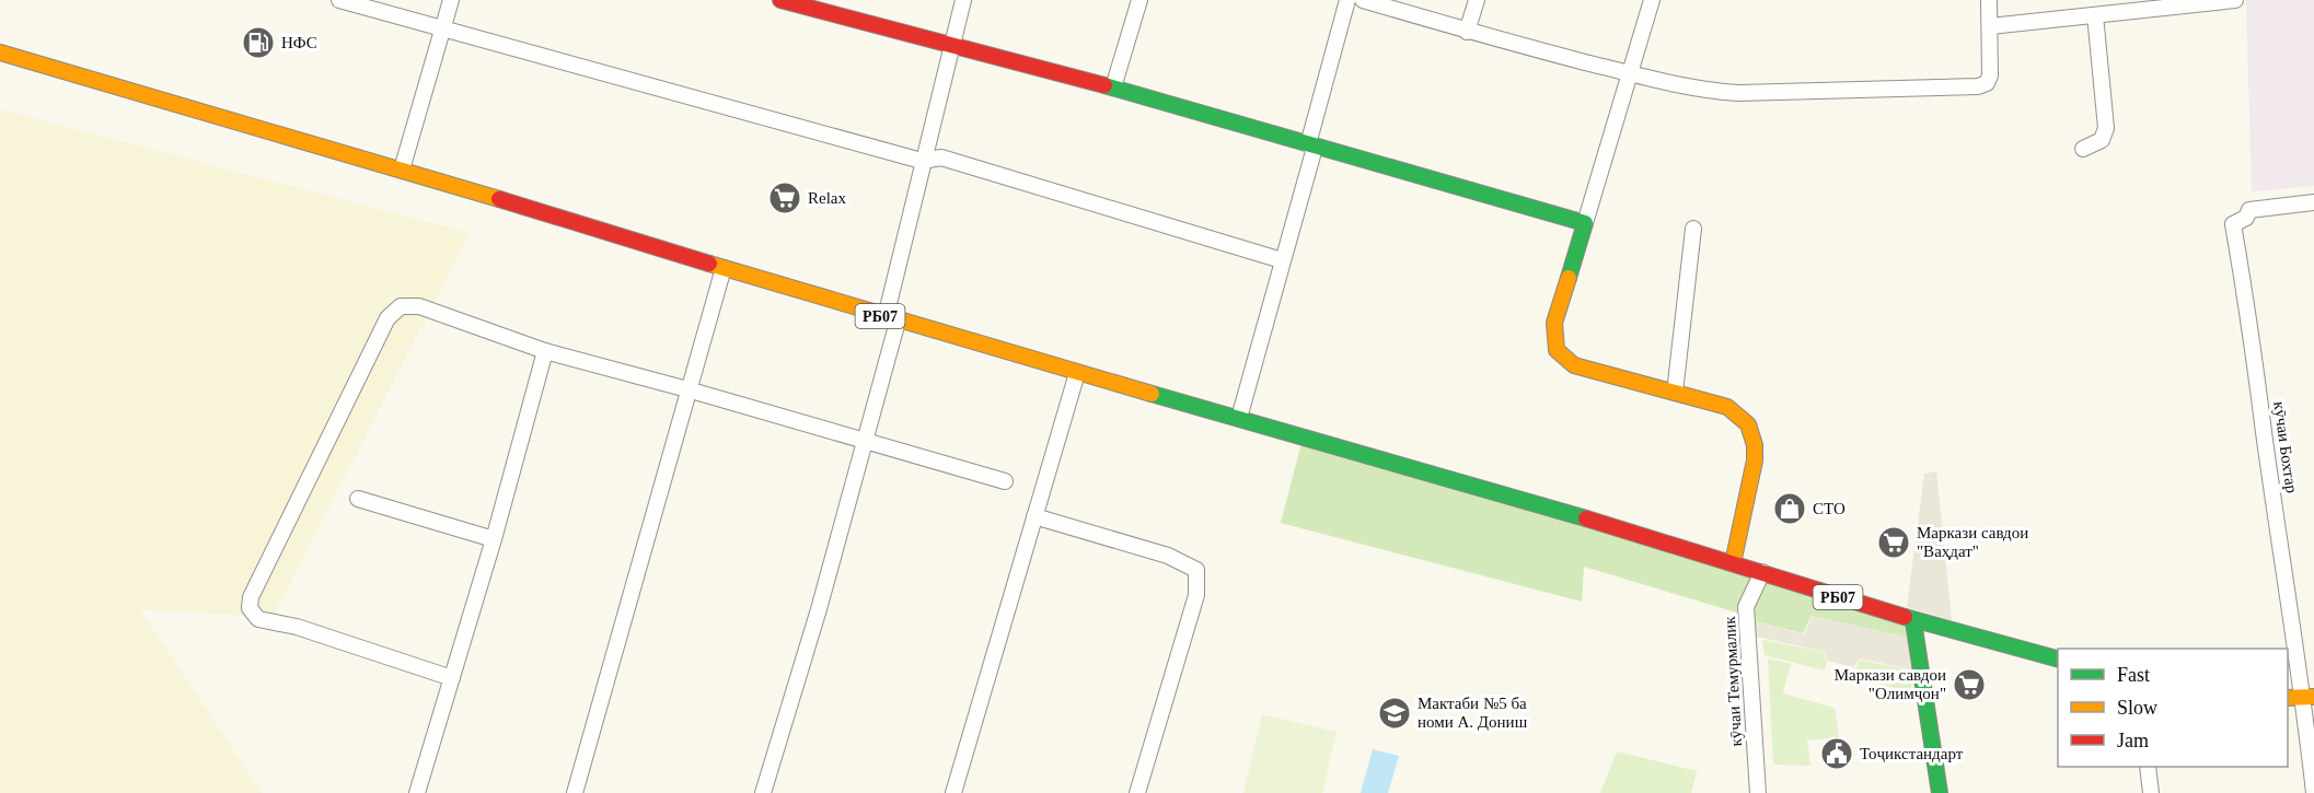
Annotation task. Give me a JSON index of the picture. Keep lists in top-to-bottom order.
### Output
{
  "streets": {
    "main road": ["РБ07"],
    "street": ["кӯчаи Бохтар", "кӯчаи Темурмалик"]
  },
  "crossings": [
    ["РБ07", "кӯчаи Темурмалик"]
  ],
  "places": {
    "fuel station": ["НФС"],
    "supermarket": ["Relax", "Маркази савдои \"Ваҳдат\"", "Маркази савдои \"Олимҷон\""],
    "shop": ["СТО"],
    "school or university": ["Мактаби №5 ба номи А. Дониш"],
    "public building": ["Тоҷикстандарт"]
  },
  "legend": ["Fast", "Slow", "Jam"]
}
